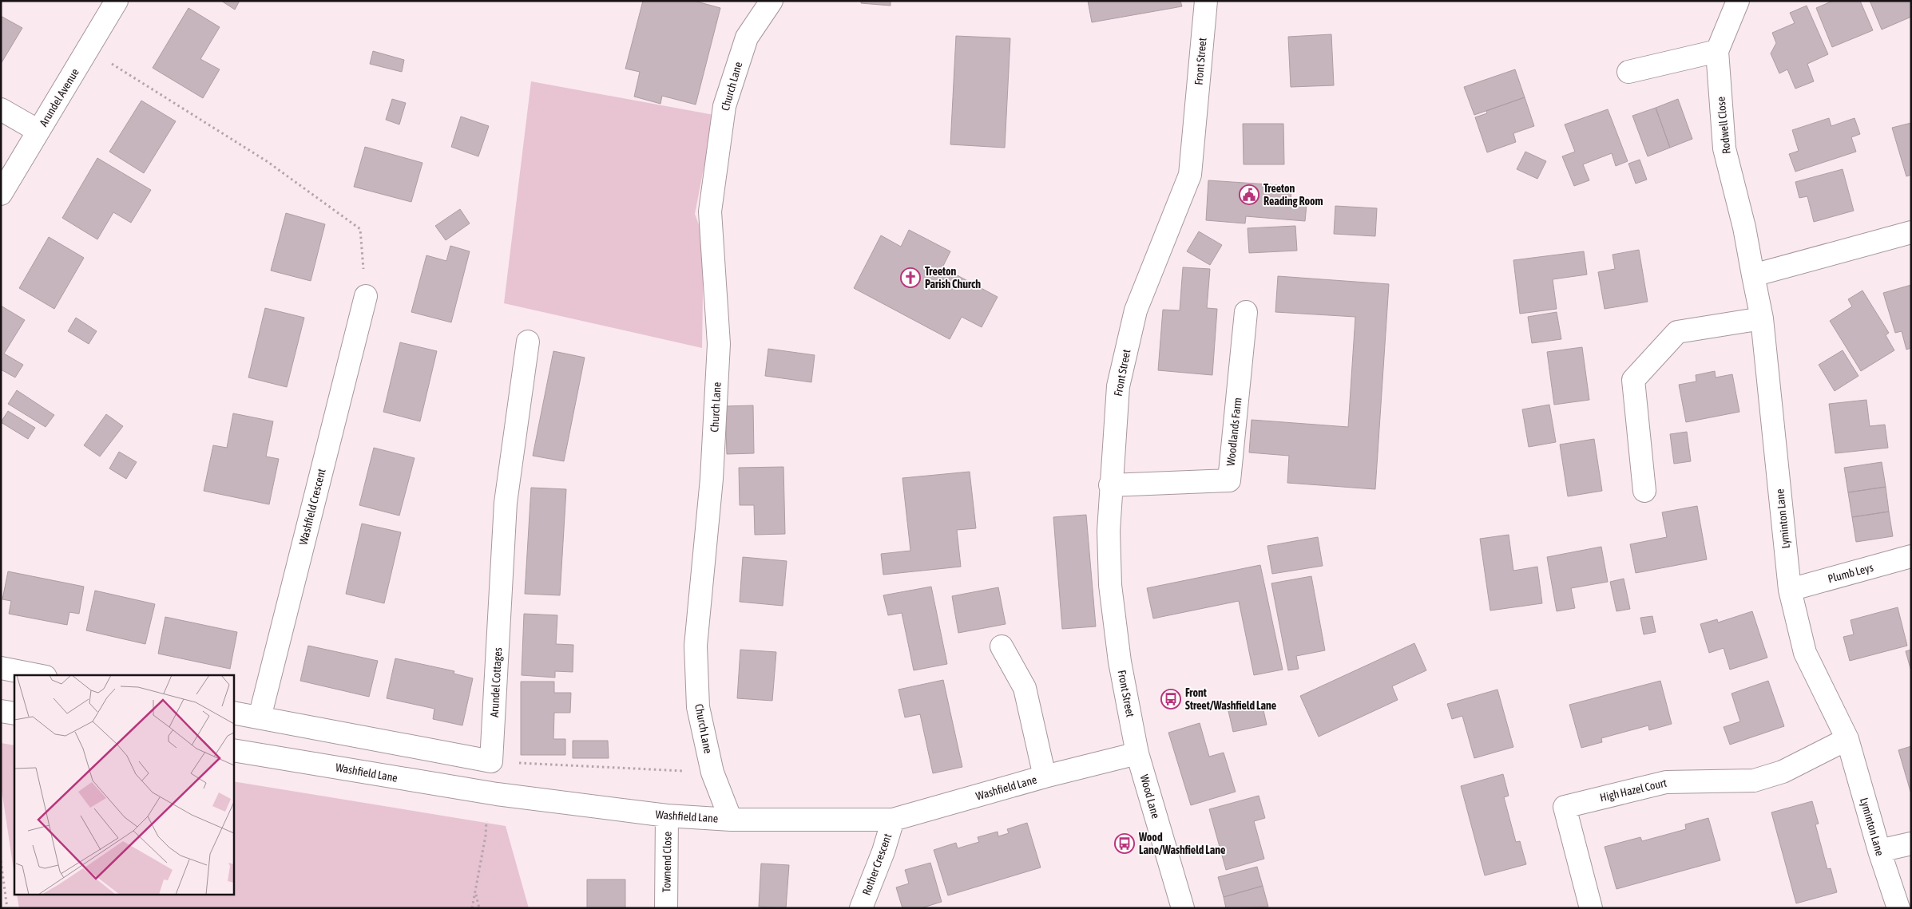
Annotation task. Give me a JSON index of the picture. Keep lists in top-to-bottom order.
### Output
{
  "streets": {
    "street": [
      "Front Street",
      "Church Lane",
      "Arundel Avenue",
      "Rodwell Close",
      "Woodlands Farm",
      "Washfield Crescent",
      "Lyminton Lane",
      "Plumb Leys",
      "Arundel Cottages",
      "Washfield Lane",
      "High Hazel Court",
      "Wood Lane",
      "Townend Close",
      "Rother Crescent"
    ]
  },
  "crossings": [
    ["Front Street", "Woodlands Farm"],
    ["Front Street", "Washfield Lane"],
    ["Front Street", "Wood Lane"],
    ["Church Lane", "Washfield Lane"],
    ["Rodwell Close", "Lyminton Lane"],
    ["Lyminton Lane", "Plumb Leys"],
    ["Lyminton Lane", "High Hazel Court"],
    ["Washfield Lane", "Wood Lane"],
    ["Washfield Lane", "Townend Close"],
    ["Washfield Lane", "Rother Crescent"]
  ],
  "places": {
    "public building": ["Treeton Reading Room"],
    "church": ["Treeton Parish Church"],
    "bus stop": ["Front Street/Washfield Lane", "Wood Lane/Washfield Lane"]
  }
}
